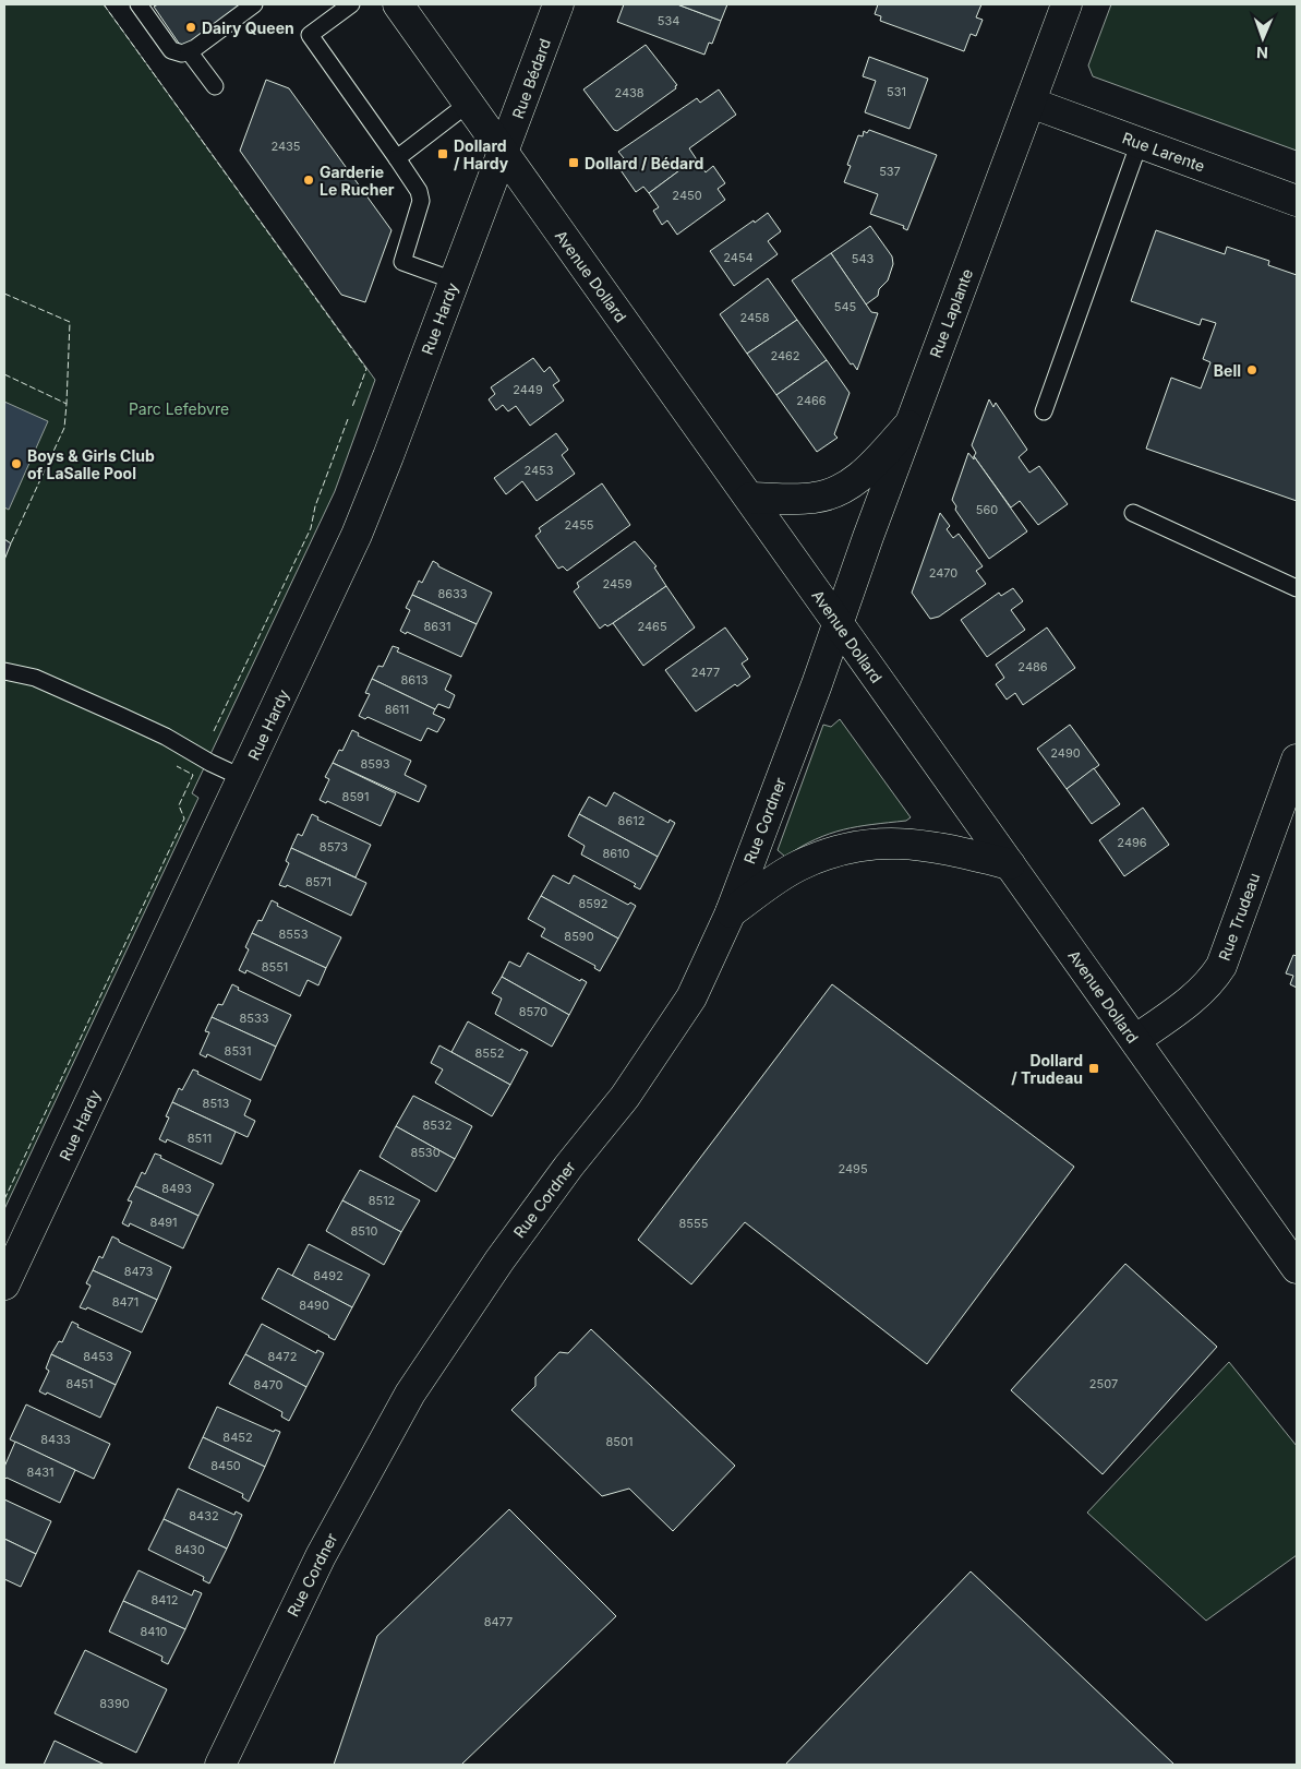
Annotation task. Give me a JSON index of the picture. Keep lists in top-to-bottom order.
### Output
{
  "streets": {
    "street": [
      "Rue Bédard",
      "Rue Larente",
      "Avenue Dollard",
      "Rue Laplante",
      "Rue Hardy",
      "Rue Cordner",
      "Rue Trudeau"
    ]
  },
  "crossings": [
    ["Rue Bédard", "Avenue Dollard"],
    ["Rue Bédard", "Rue Hardy"],
    ["Rue Larente", "Rue Laplante"],
    ["Avenue Dollard", "Rue Laplante"],
    ["Avenue Dollard", "Rue Hardy"],
    ["Avenue Dollard", "Rue Cordner"],
    ["Avenue Dollard", "Rue Trudeau"],
    ["Rue Laplante", "Rue Cordner"]
  ],
  "parks": ["Parc Lefebvre"],
  "places": {
    "other": [
      "Dairy Queen",
      "Garderie Le Rucher",
      "Bell",
      "Boys & Girls Club of LaSalle Pool"
    ],
    "transit": ["Dollard / Hardy", "Dollard / Bédard", "Dollard / Trudeau"]
  },
  "house_numbers": [
    "534",
    "531",
    "2438",
    "2435",
    "537",
    "2450",
    "2454",
    "543",
    "545",
    "2458",
    "2462",
    "2449",
    "2466",
    "2453",
    "560",
    "2455",
    "2470",
    "2459",
    "8633",
    "8631",
    "2465",
    "2486",
    "2477",
    "8613",
    "8611",
    "2490",
    "8593",
    "8591",
    "8612",
    "2496",
    "8573",
    "8610",
    "8571",
    "8592",
    "8553",
    "8590",
    "8551",
    "8570",
    "8533",
    "8531",
    "8552",
    "8513",
    "8532",
    "8511",
    "8530",
    "2495",
    "8493",
    "8512",
    "8491",
    "8555",
    "8510",
    "8473",
    "8492",
    "8471",
    "8490",
    "8453",
    "8472",
    "8451",
    "2507",
    "8470",
    "8452",
    "8433",
    "8501",
    "8450",
    "8431",
    "8432",
    "8430",
    "8412",
    "8477",
    "8410",
    "8390"
  ],
  "north": "bottom"
}
